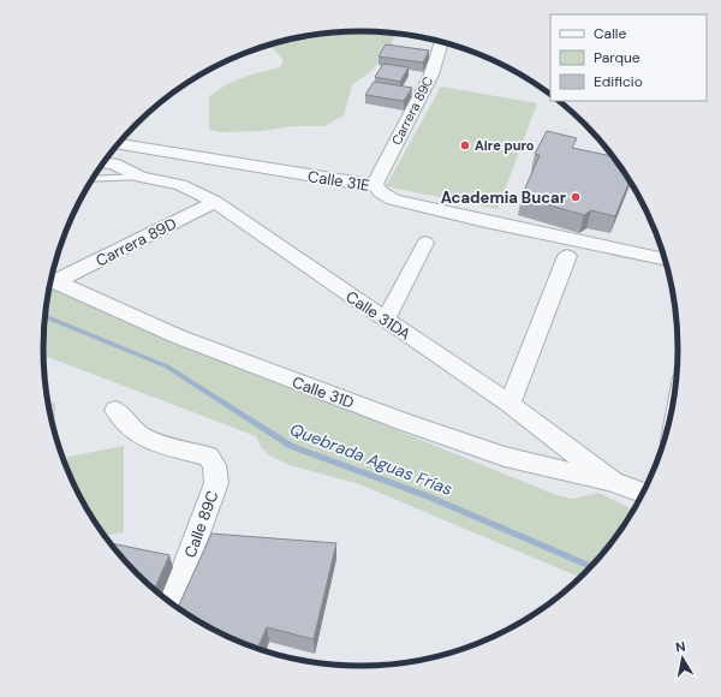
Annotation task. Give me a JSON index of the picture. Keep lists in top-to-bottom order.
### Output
{
  "streets": {
    "street": [
      "Carrera 89C",
      "Calle 31E",
      "Carrera 89D",
      "Calle 31DA",
      "Calle 31D",
      "Calle 89C"
    ]
  },
  "crossings": [
    ["Carrera 89C", "Calle 31E"],
    ["Carrera 89D", "Calle 31DA"],
    ["Carrera 89D", "Calle 31D"],
    ["Calle 31DA", "Calle 31D"]
  ],
  "water": ["Quebrada Aguas Frías"],
  "places": ["Aire puro", "Academia Bucar"],
  "legend": ["Calle", "Parque", "Edificio"],
  "north": "top"
}
